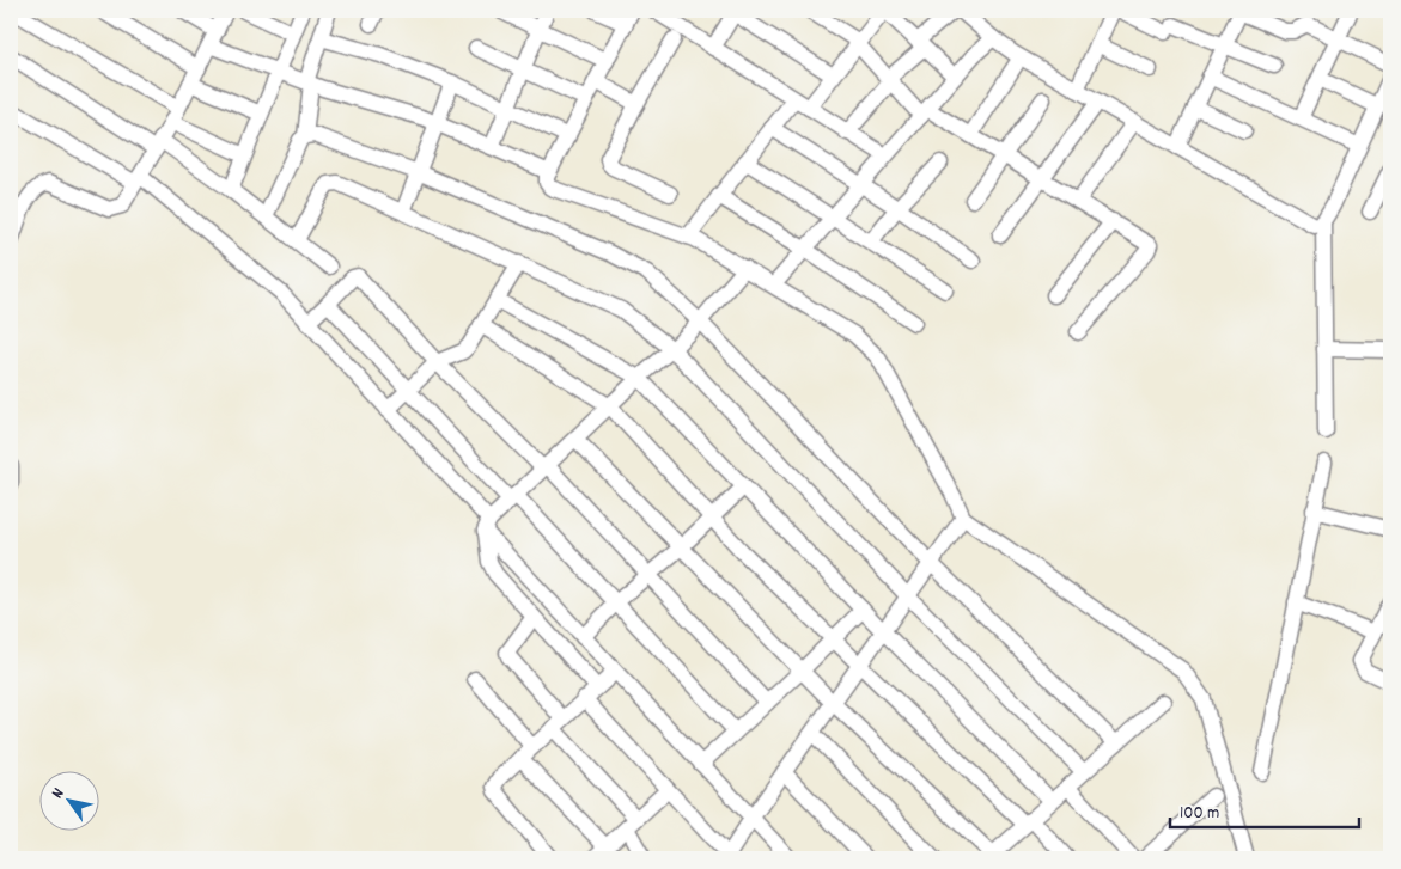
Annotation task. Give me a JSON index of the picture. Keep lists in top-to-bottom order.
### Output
{
  "scale_bar": "100 m",
  "north": "top left"
}
